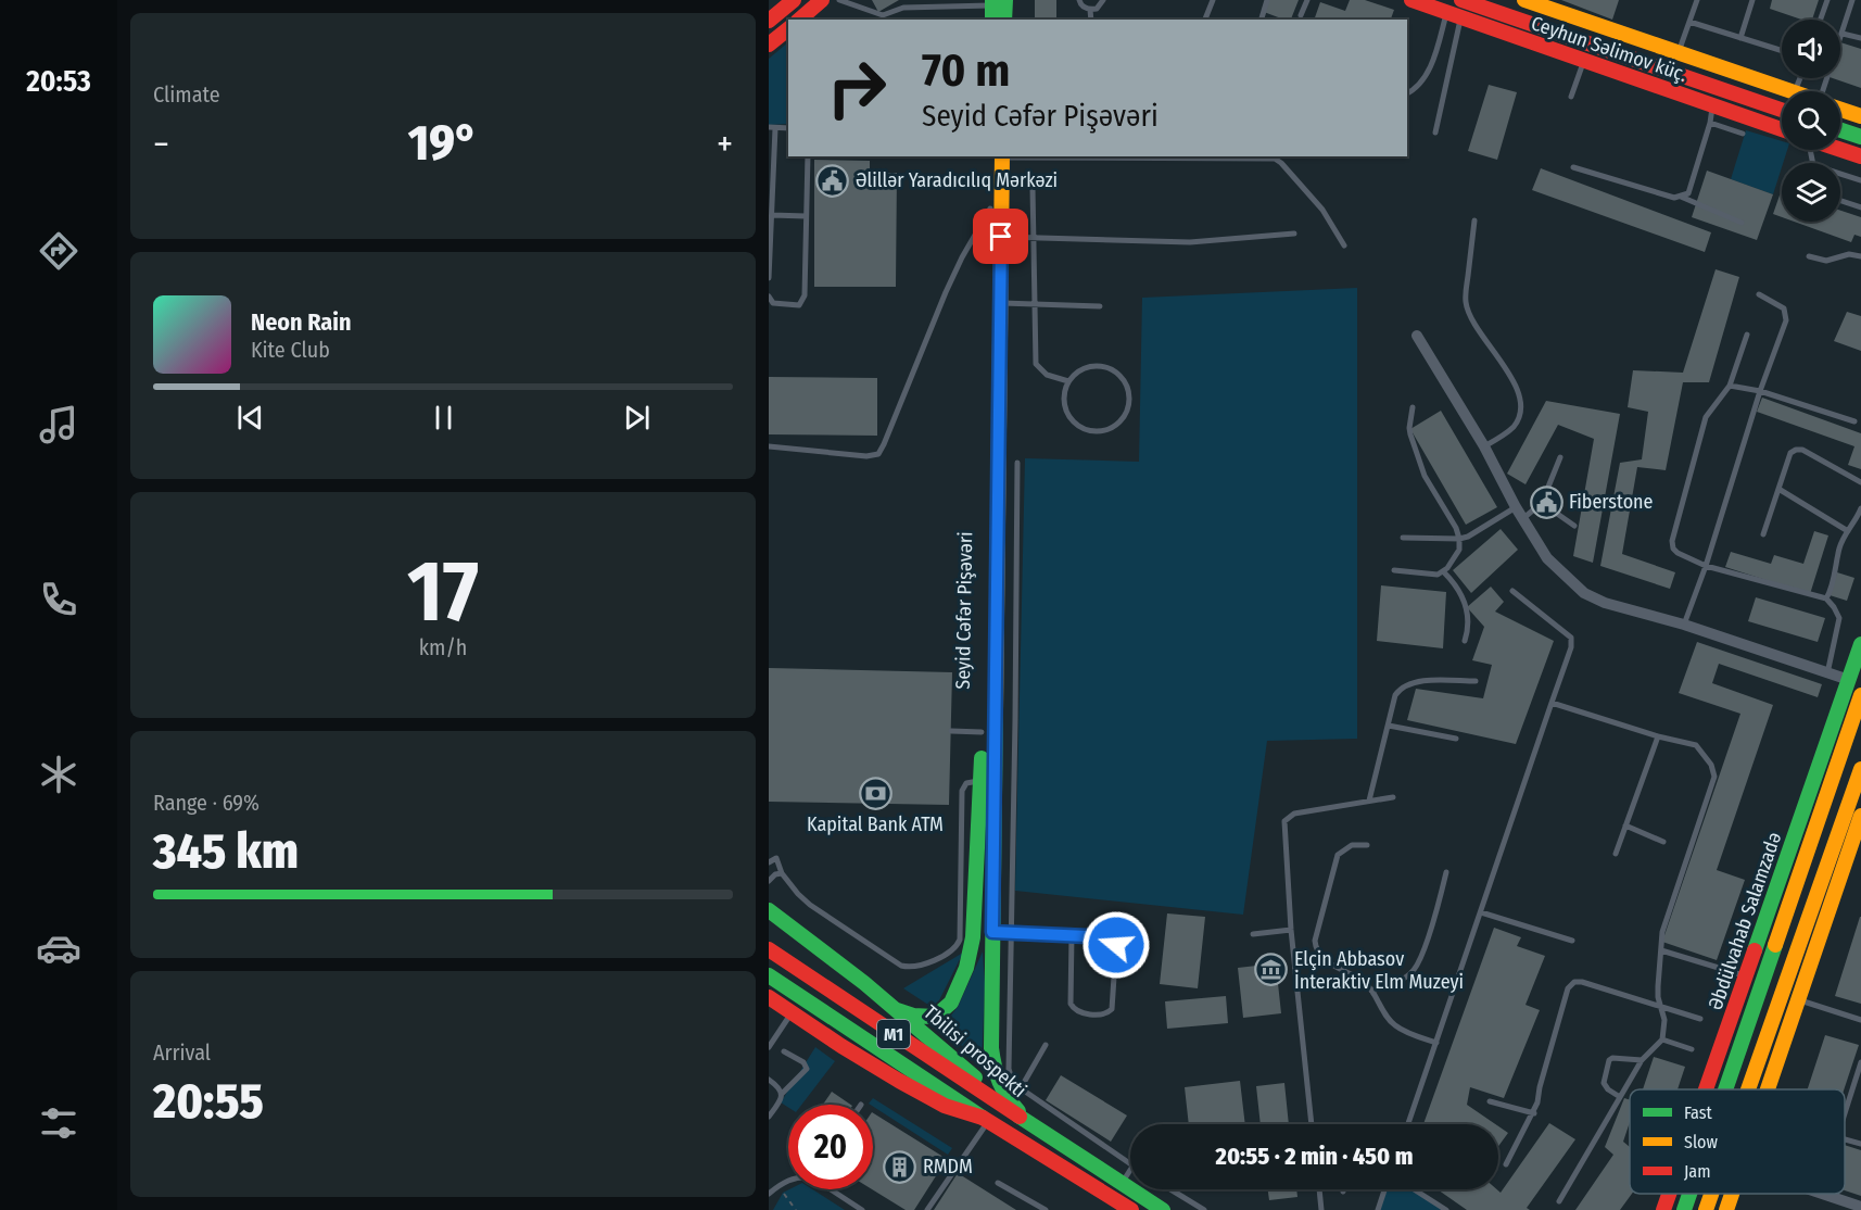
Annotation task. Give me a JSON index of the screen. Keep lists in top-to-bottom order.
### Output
{
  "streets": {
    "main road": [
      "Ceyhun Səlimov küç.",
      "Seyid Cəfər Pişəvəri",
      "Əbdülvahab Salamzadə",
      "M1",
      "Tbilisi prospekti"
    ]
  },
  "crossings": [
    ["Seyid Cəfər Pişəvəri", "Tbilisi prospekti"],
    ["M1", "Tbilisi prospekti"]
  ],
  "places": {
    "public building": ["Əlillər Yaradıcılıq Mərkəzi", "Fiberstone"],
    "bank": ["Kapital Bank ATM"],
    "museum": ["Elçin Abbasov İnteraktiv Elm Muzeyi"],
    "building": ["RMDM"]
  },
  "legend": ["Fast", "Slow", "Jam"],
  "page": {
    "tabs": "20:53",
    "tile": [
      "Climate",
      ["17", "km/h"],
      ["Range · 69%", "345 km"],
      ["Arrival", "20:55"]
    ],
    "turn": ["70 m", "Seyid Cəfər Pişəvəri"],
    "heat": ["−", "19°", "+"],
    "song": ["Neon Rain", "Kite Club"],
    "limit": "20",
    "trip": "20:55 · 2 min · 450 m"
  }
}
